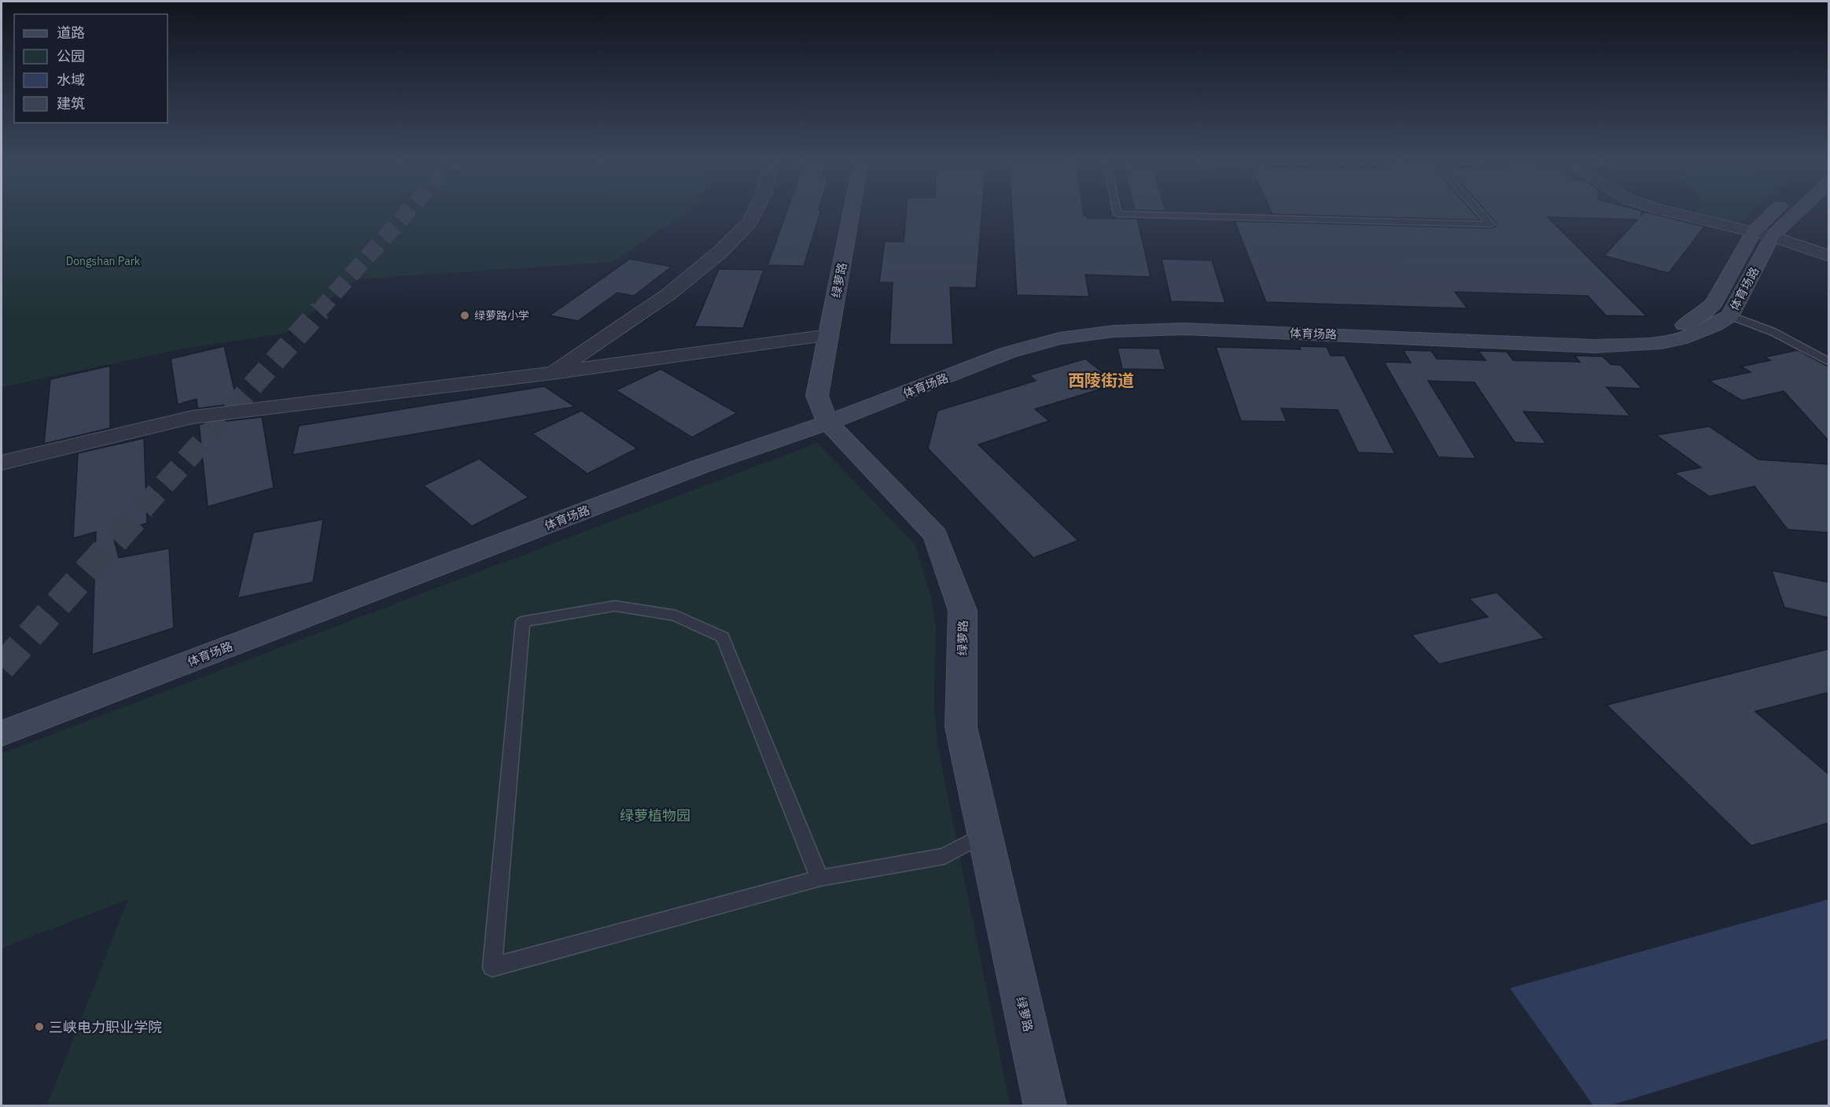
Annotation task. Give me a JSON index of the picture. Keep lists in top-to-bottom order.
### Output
{
  "streets": {
    "main road": ["绿萝路", "体育场路"]
  },
  "crossings": [
    ["绿萝路", "体育场路"]
  ],
  "districts": ["西陵街道"],
  "parks": ["Dongshan Park", "绿萝植物园"],
  "places": ["绿萝路小学", "三峡电力职业学院"],
  "legend": [
    "道路",
    "公园",
    "水域",
    "建筑"
  ]
}
